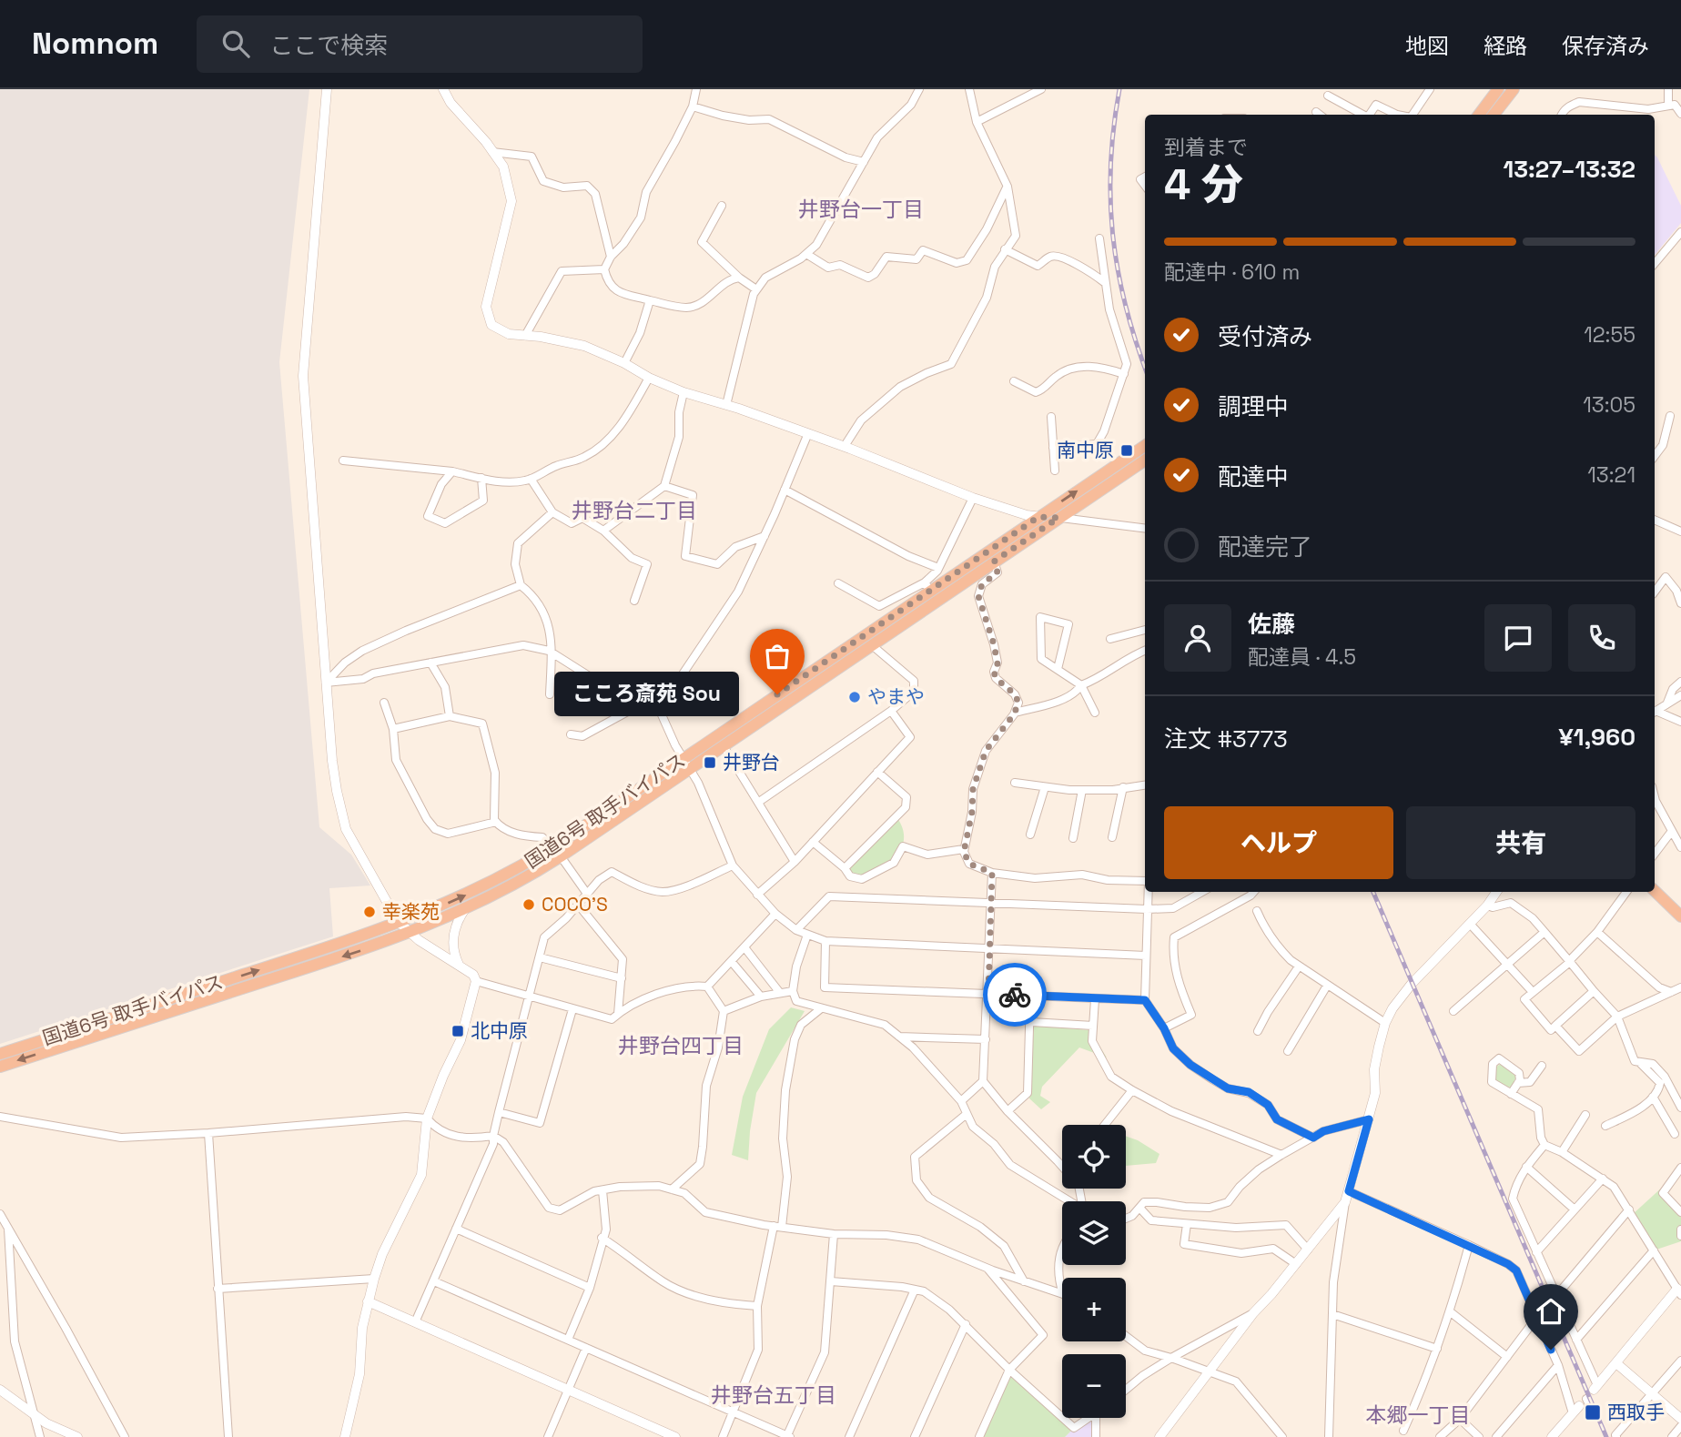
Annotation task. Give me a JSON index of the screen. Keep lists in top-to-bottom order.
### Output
{
  "streets": {
    "highway": ["国道6号 取手バイパス"]
  },
  "districts": [
    "井野台一丁目",
    "井野台二丁目",
    "井野台四丁目",
    "井野台五丁目",
    "本郷一丁目"
  ],
  "places": {
    "transit": [
      "南中原",
      "井野台",
      "北中原",
      "西取手"
    ],
    "other": [
      "こころ斎苑 Sou",
      "やまや",
      "COCO’S",
      "幸楽苑"
    ]
  },
  "page": {
    "header": "Nomnom",
    "search": "ここで検索",
    "nav": ["地図", "経路", "保存済み"],
    "heading": ["4 分", "到着まで", "13:27–13:32"],
    "panel": [
      "佐藤",
      "配達員 · 4.5",
      "注文 #3773",
      "¥1,960"
    ],
    "bar": "配達中 · 610 m",
    "list": [
      ["受付済み", "12:55"],
      ["調理中", "13:05"],
      ["配達中", "13:21"],
      "配達完了"
    ],
    "bubble": "こころ斎苑 Sou",
    "buttons": ["ヘルプ", "共有"],
    "map_buttons": ["+", "−"]
  }
}
